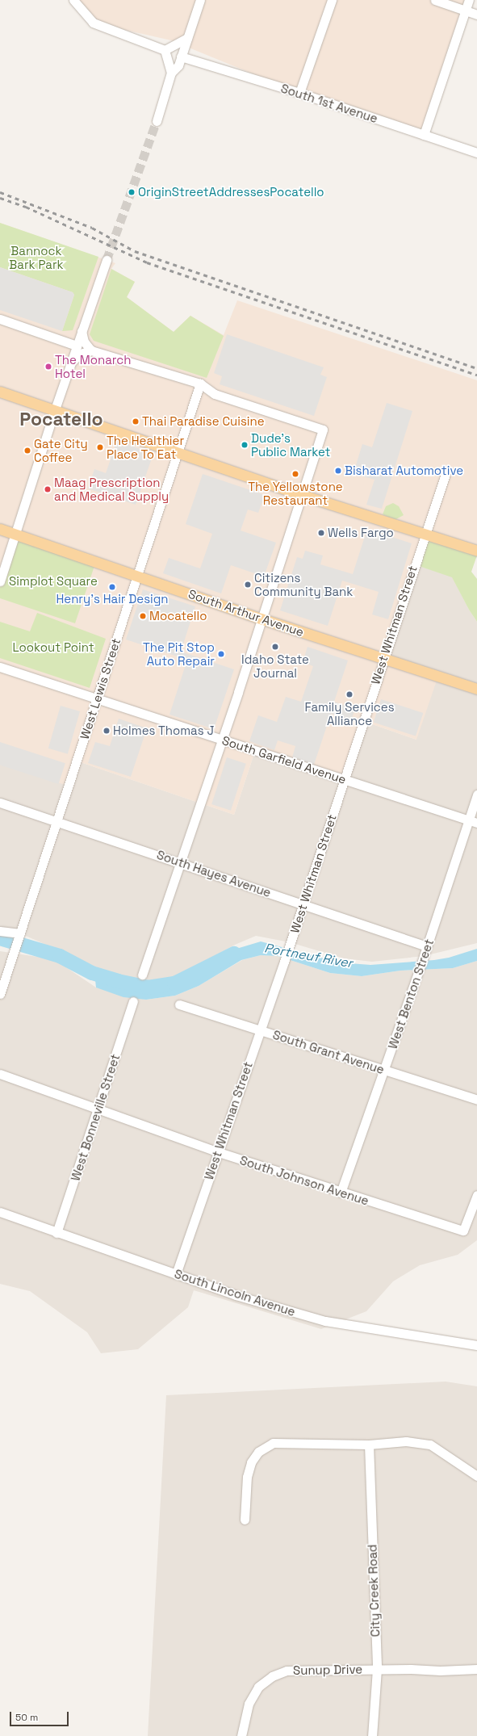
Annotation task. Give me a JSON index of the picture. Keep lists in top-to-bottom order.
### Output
{
  "streets": {
    "main road": ["South Arthur Avenue"],
    "street": [
      "South 1st Avenue",
      "West Whitman Street",
      "West Lewis Street",
      "South Garfield Avenue",
      "South Hayes Avenue",
      "West Benton Street",
      "South Grant Avenue",
      "West Bonneville Street",
      "South Johnson Avenue",
      "South Lincoln Avenue",
      "City Creek Road",
      "Sunup Drive"
    ]
  },
  "crossings": [
    ["South Arthur Avenue", "West Whitman Street"],
    ["South Arthur Avenue", "West Lewis Street"],
    ["West Whitman Street", "South Garfield Avenue"],
    ["West Whitman Street", "South Hayes Avenue"],
    ["West Whitman Street", "South Grant Avenue"],
    ["West Whitman Street", "South Johnson Avenue"],
    ["West Whitman Street", "South Lincoln Avenue"],
    ["West Lewis Street", "South Garfield Avenue"],
    ["West Lewis Street", "South Hayes Avenue"],
    ["South Garfield Avenue", "West Benton Street"],
    ["South Hayes Avenue", "West Benton Street"],
    ["West Benton Street", "South Grant Avenue"],
    ["West Benton Street", "South Johnson Avenue"],
    ["West Bonneville Street", "South Johnson Avenue"],
    ["West Bonneville Street", "South Lincoln Avenue"],
    ["City Creek Road", "Sunup Drive"]
  ],
  "districts": ["Pocatello"],
  "water": ["Portneuf River"],
  "parks": ["Bannock Bark Park", "Simplot Square", "Lookout Point"],
  "places": [
    "OriginStreetAddressesPocatello",
    "The Monarch Hotel",
    "Thai Paradise Cuisine",
    "Dude's Public Market",
    "The Healthier Place To Eat",
    "Gate City Coffee",
    "Bisharat Automotive",
    "The Yellowstone Restaurant",
    "Maag Prescription and Medical Supply",
    "Wells Fargo",
    "Citizens Community Bank",
    "Henry's Hair Design",
    "Mocatello",
    "Idaho State Journal",
    "The Pit Stop Auto Repair",
    "Family Services Alliance",
    "Holmes Thomas J"
  ],
  "scale_bar": "50 m"
}
